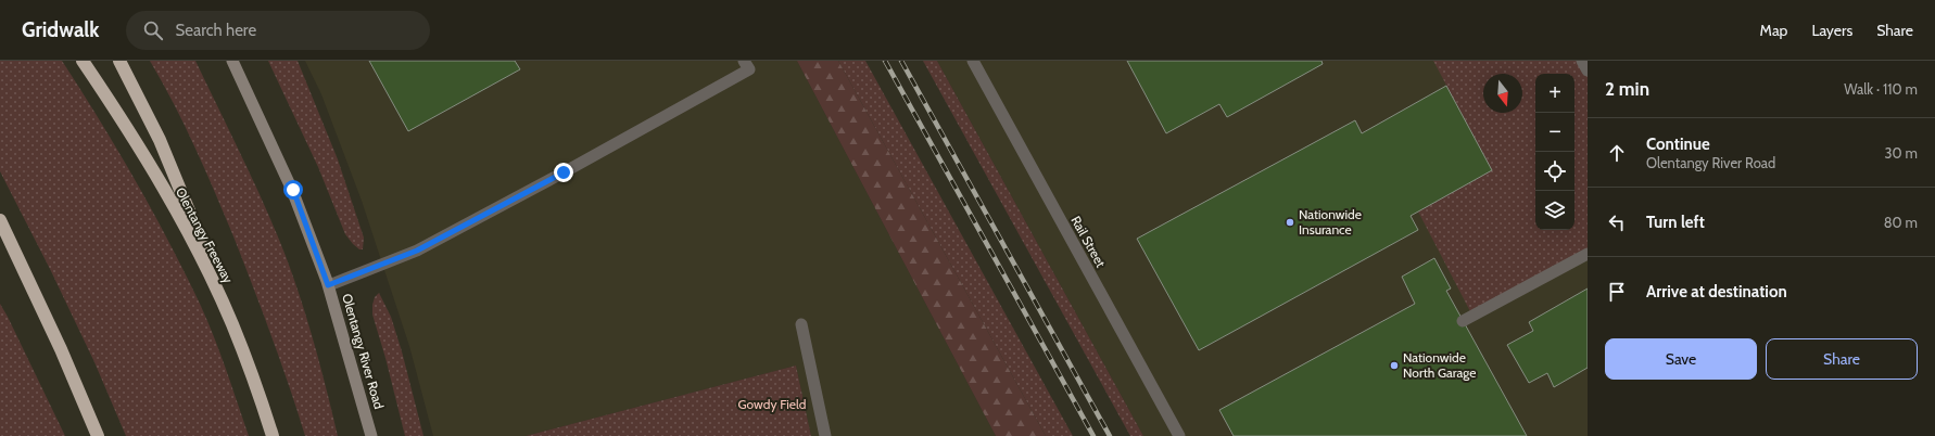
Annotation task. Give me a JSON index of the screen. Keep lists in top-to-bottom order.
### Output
{
  "streets": {
    "highway": ["Olentangy Freeway"],
    "main road": ["Olentangy River Road"],
    "street": ["Rail Street"]
  },
  "parks": ["Gowdy Field"],
  "places": ["Nationwide Insurance", "Nationwide North Garage"],
  "north": "bottom",
  "page": {
    "header": "Gridwalk",
    "search": "Search here",
    "nav": ["Map", "Layers", "Share"],
    "heading": ["2 min", "Walk · 110 m"],
    "map_buttons": ["+", "−"],
    "list": [
      ["Continue", "Olentangy River Road", "30 m"],
      ["Turn left", "80 m"],
      "Arrive at destination"
    ],
    "buttons": ["Save", "Share"]
  }
}
